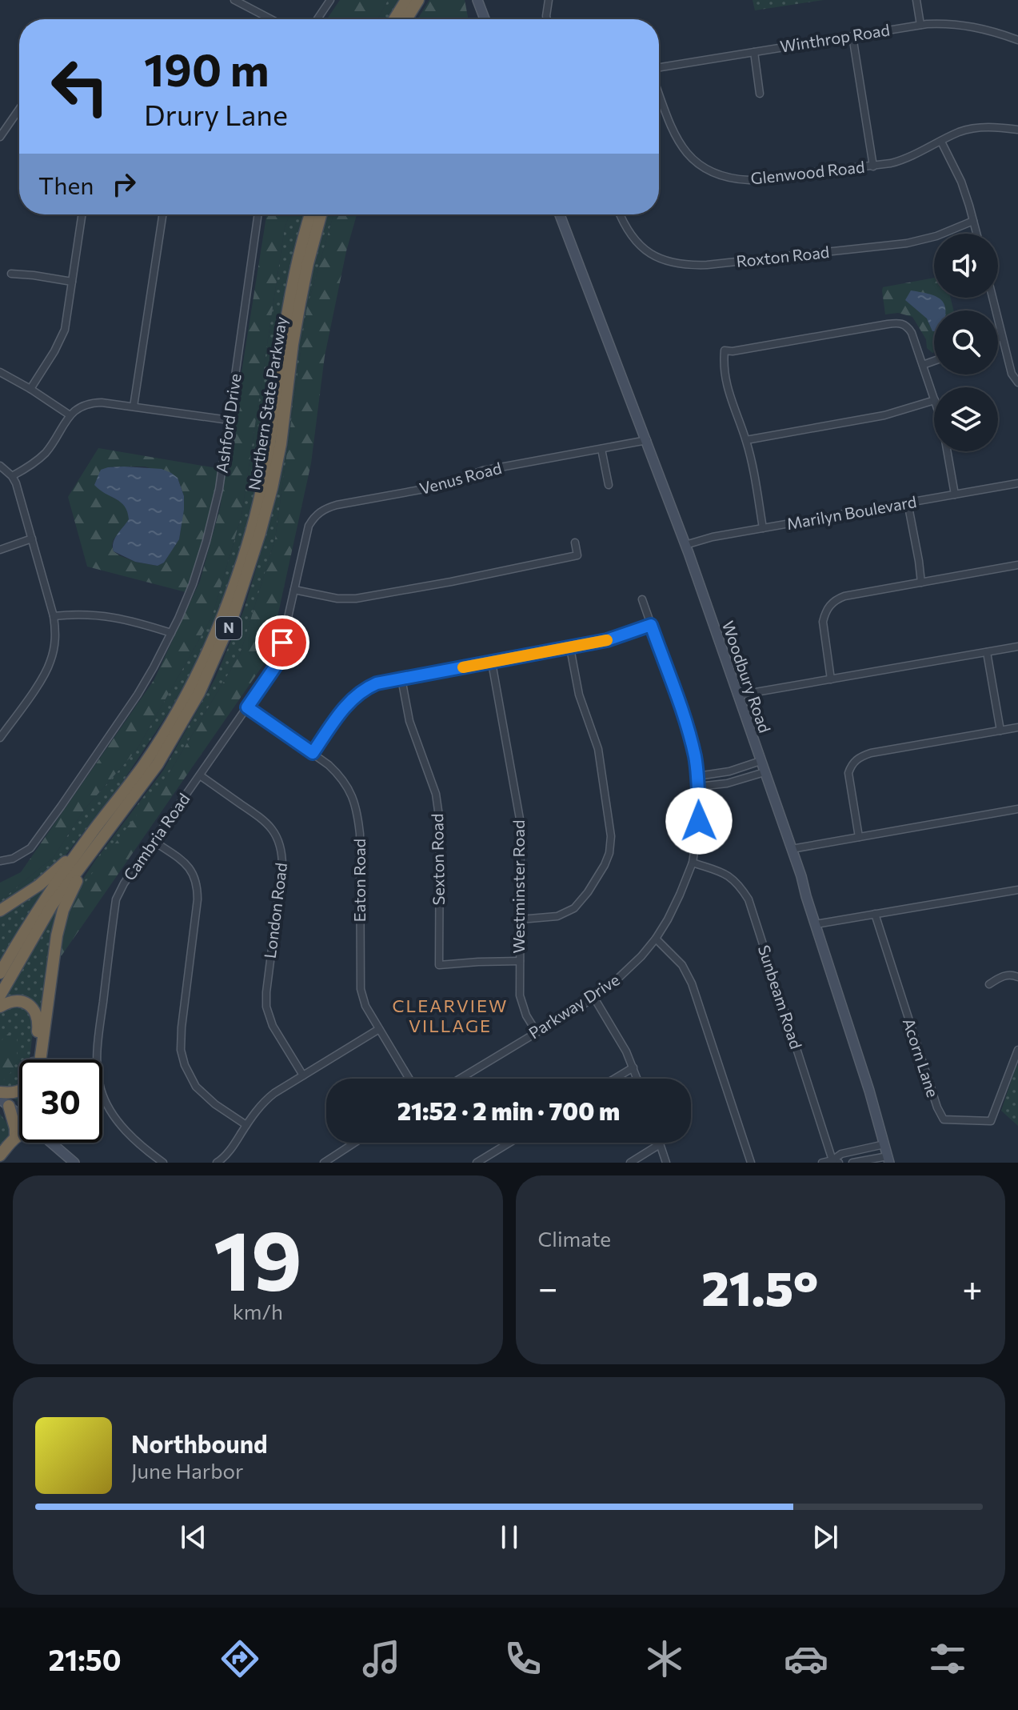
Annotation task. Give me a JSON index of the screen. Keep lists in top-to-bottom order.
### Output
{
  "streets": {
    "highway": ["Northern State Parkway", "N"],
    "main road": ["Woodbury Road"],
    "street": [
      "Winthrop Road",
      "Glenwood Road",
      "Roxton Road",
      "Ashford Drive",
      "Venus Road",
      "Marilyn Boulevard",
      "Cambria Road",
      "Sexton Road",
      "Eaton Road",
      "Westminster Road",
      "London Road",
      "Sunbeam Road",
      "Parkway Drive",
      "Acorn Lane"
    ]
  },
  "crossings": [
    ["Venus Road", "Woodbury Road"],
    ["Venus Road", "Cambria Road"],
    ["Marilyn Boulevard", "Woodbury Road"],
    ["Cambria Road", "Eaton Road"],
    ["Cambria Road", "London Road"],
    ["Sexton Road", "Westminster Road"],
    ["Westminster Road", "Parkway Drive"],
    ["Sunbeam Road", "Parkway Drive"]
  ],
  "districts": ["CLEARVIEW VILLAGE"],
  "page": {
    "turn": ["190 m", "Drury Lane"],
    "then": "Then",
    "limit": "30",
    "trip": "21:52 · 2 min · 700 m",
    "tile": [
      ["19", "km/h"],
      "Climate"
    ],
    "heat": ["−", "21.5°", "+"],
    "song": ["Northbound", "June Harbor"],
    "tabs": "21:50"
  }
}
